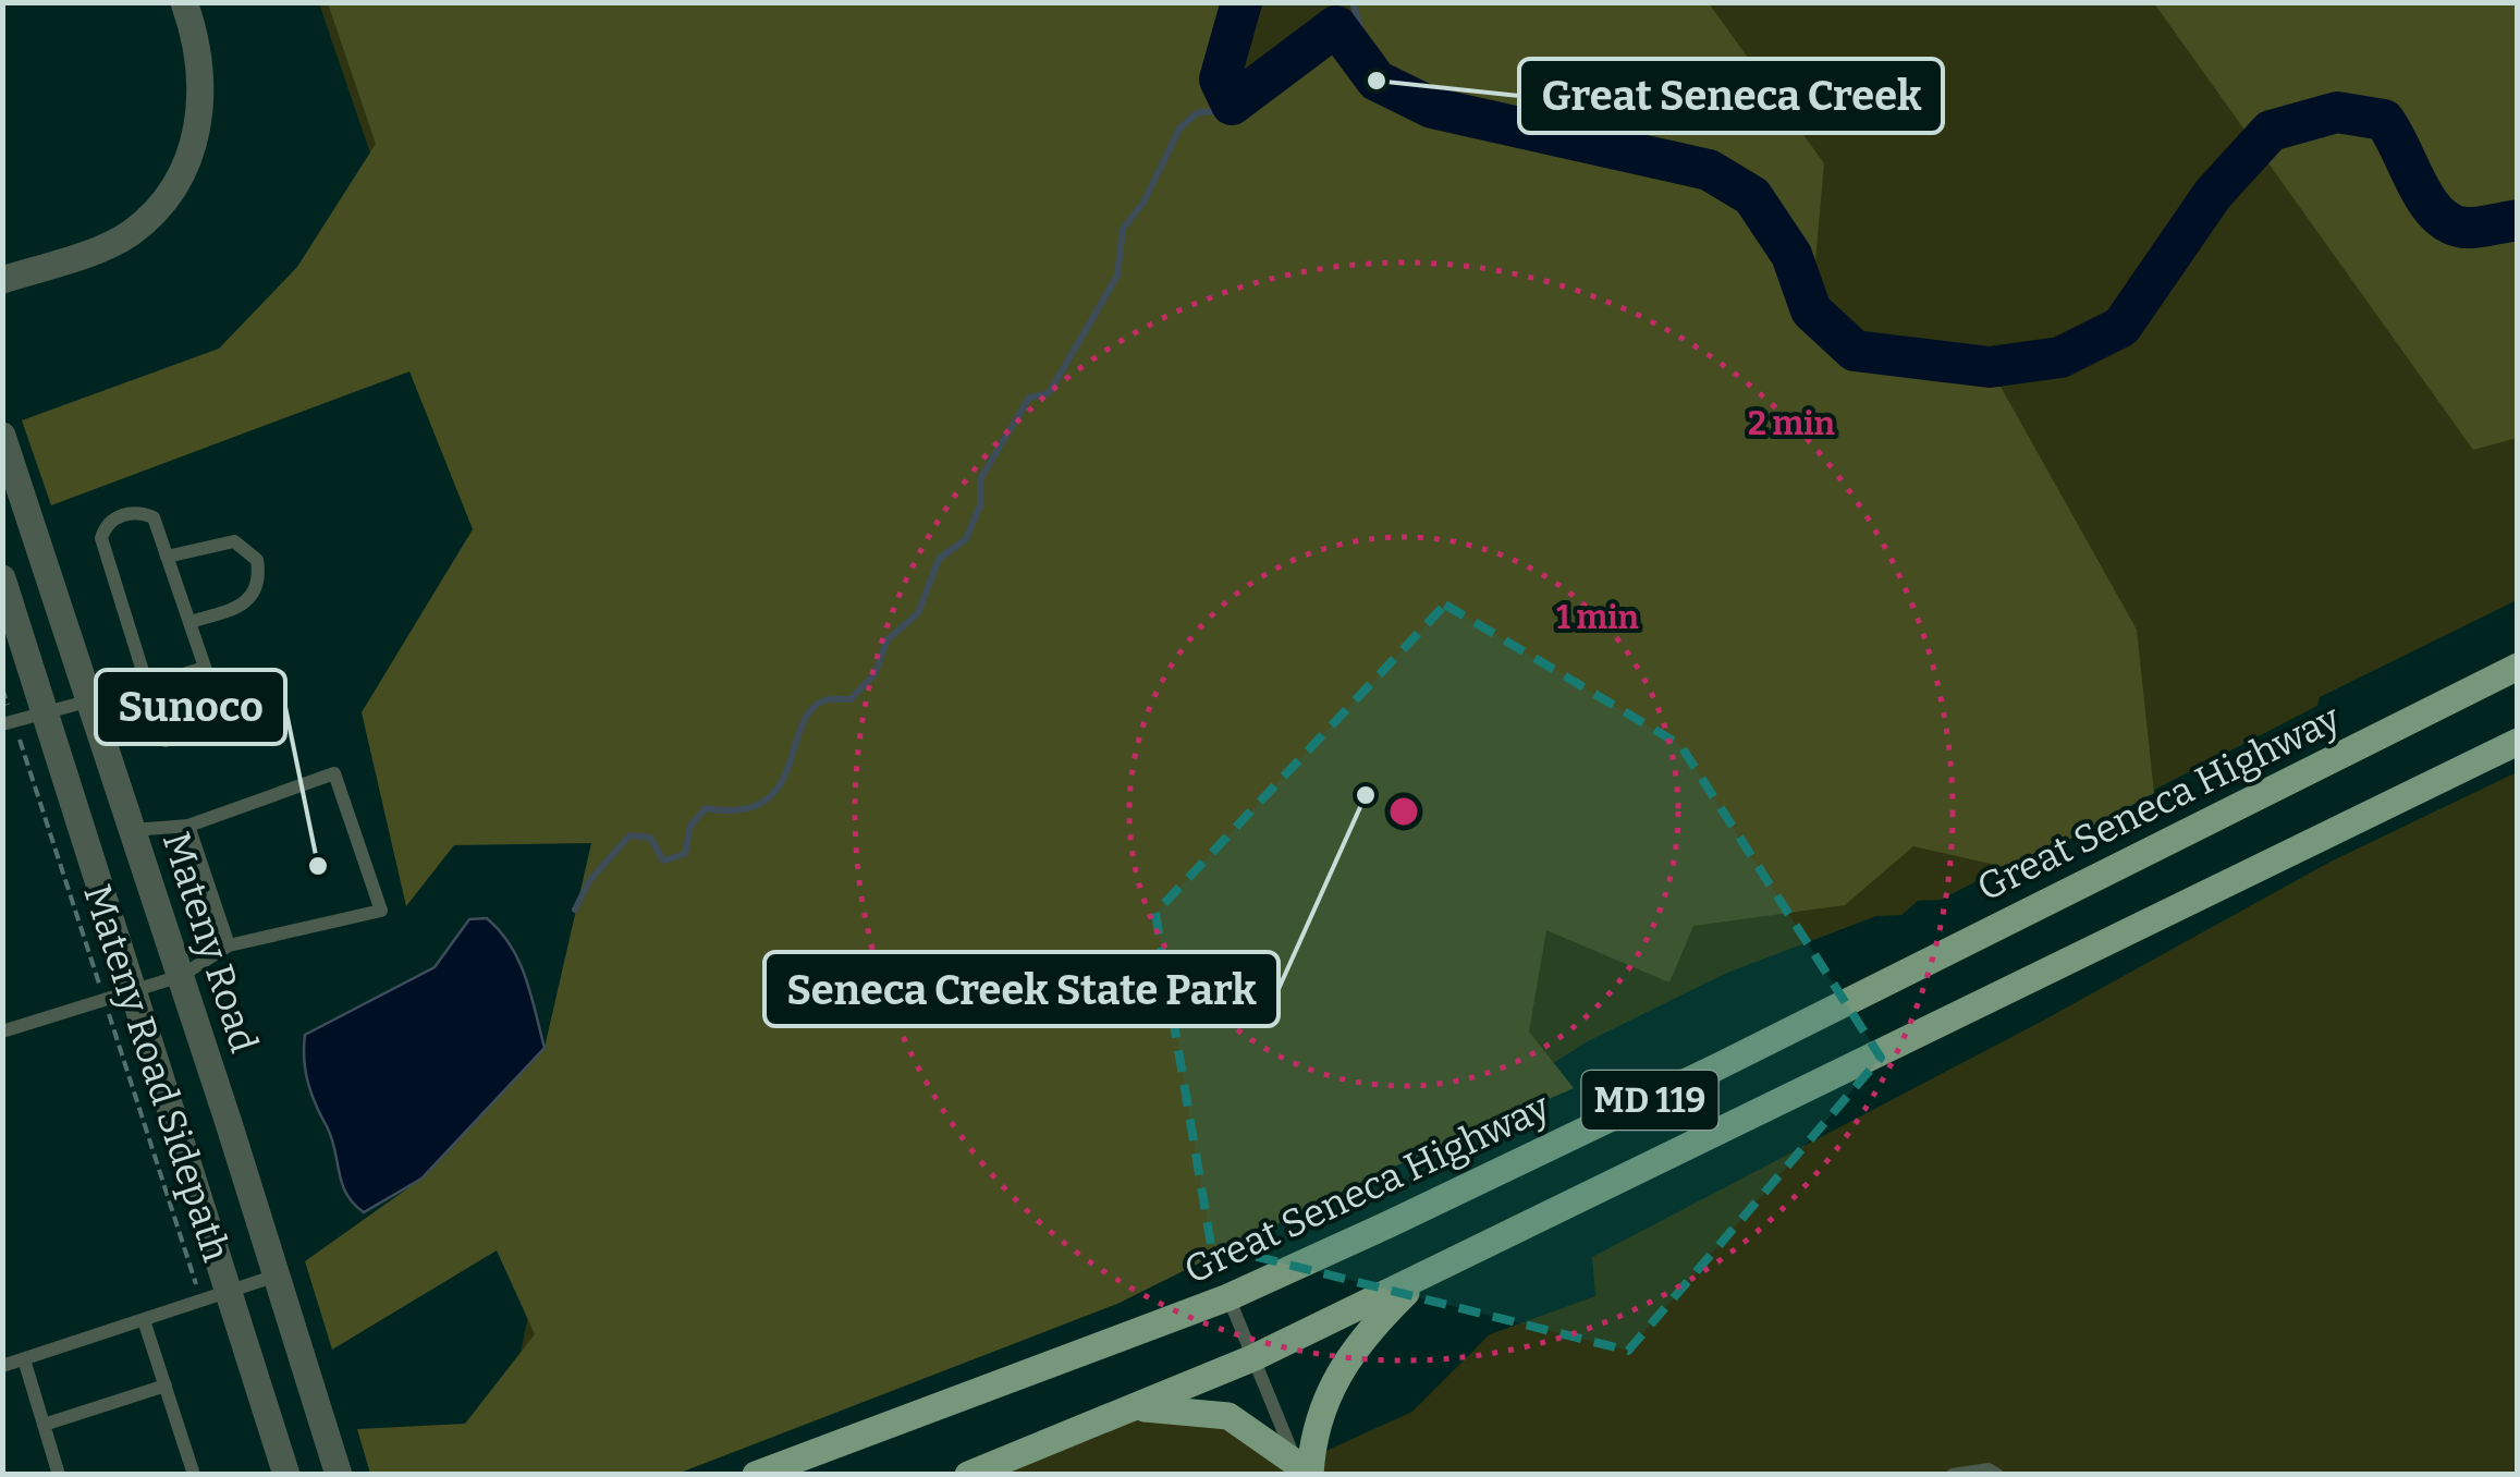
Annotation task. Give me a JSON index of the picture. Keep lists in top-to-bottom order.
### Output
{
  "streets": {
    "main road": ["Great Seneca Highway", "MD 119"],
    "street": ["Mateny Road"],
    "path": ["Mateny Road Sidepath"]
  },
  "places": ["Great Seneca Creek", "Seneca Creek State Park", "Sunoco"],
  "rings": ["2 min", "1 min"]
}
